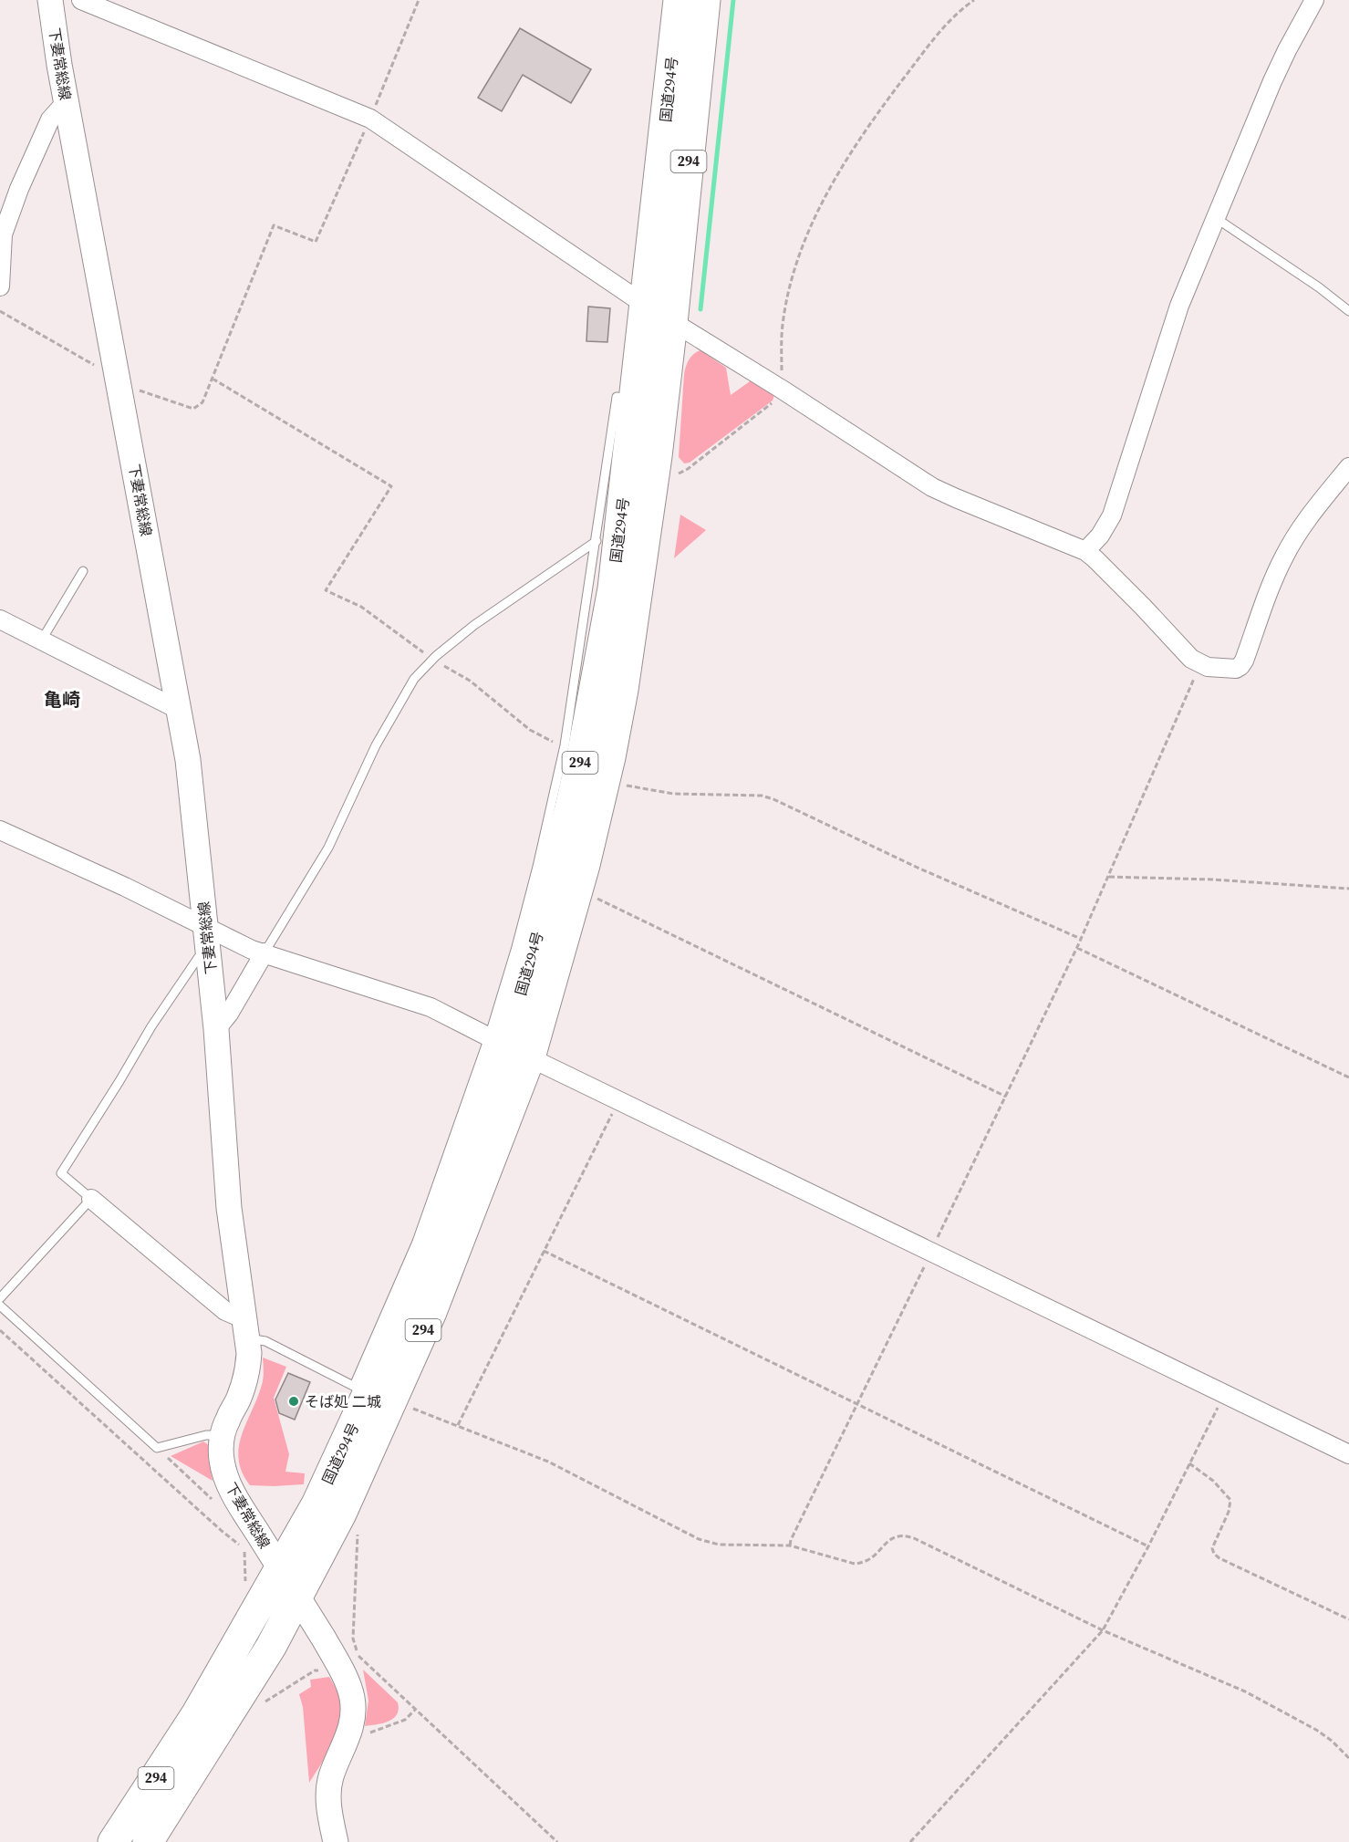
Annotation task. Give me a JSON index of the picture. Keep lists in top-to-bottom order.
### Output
{
  "streets": {
    "highway": ["国道294号", "294"],
    "main road": ["下妻常総線"]
  },
  "crossings": [
    ["下妻常総線", "国道294号"]
  ],
  "districts": ["亀崎"],
  "places": ["そば処 二城"]
}
